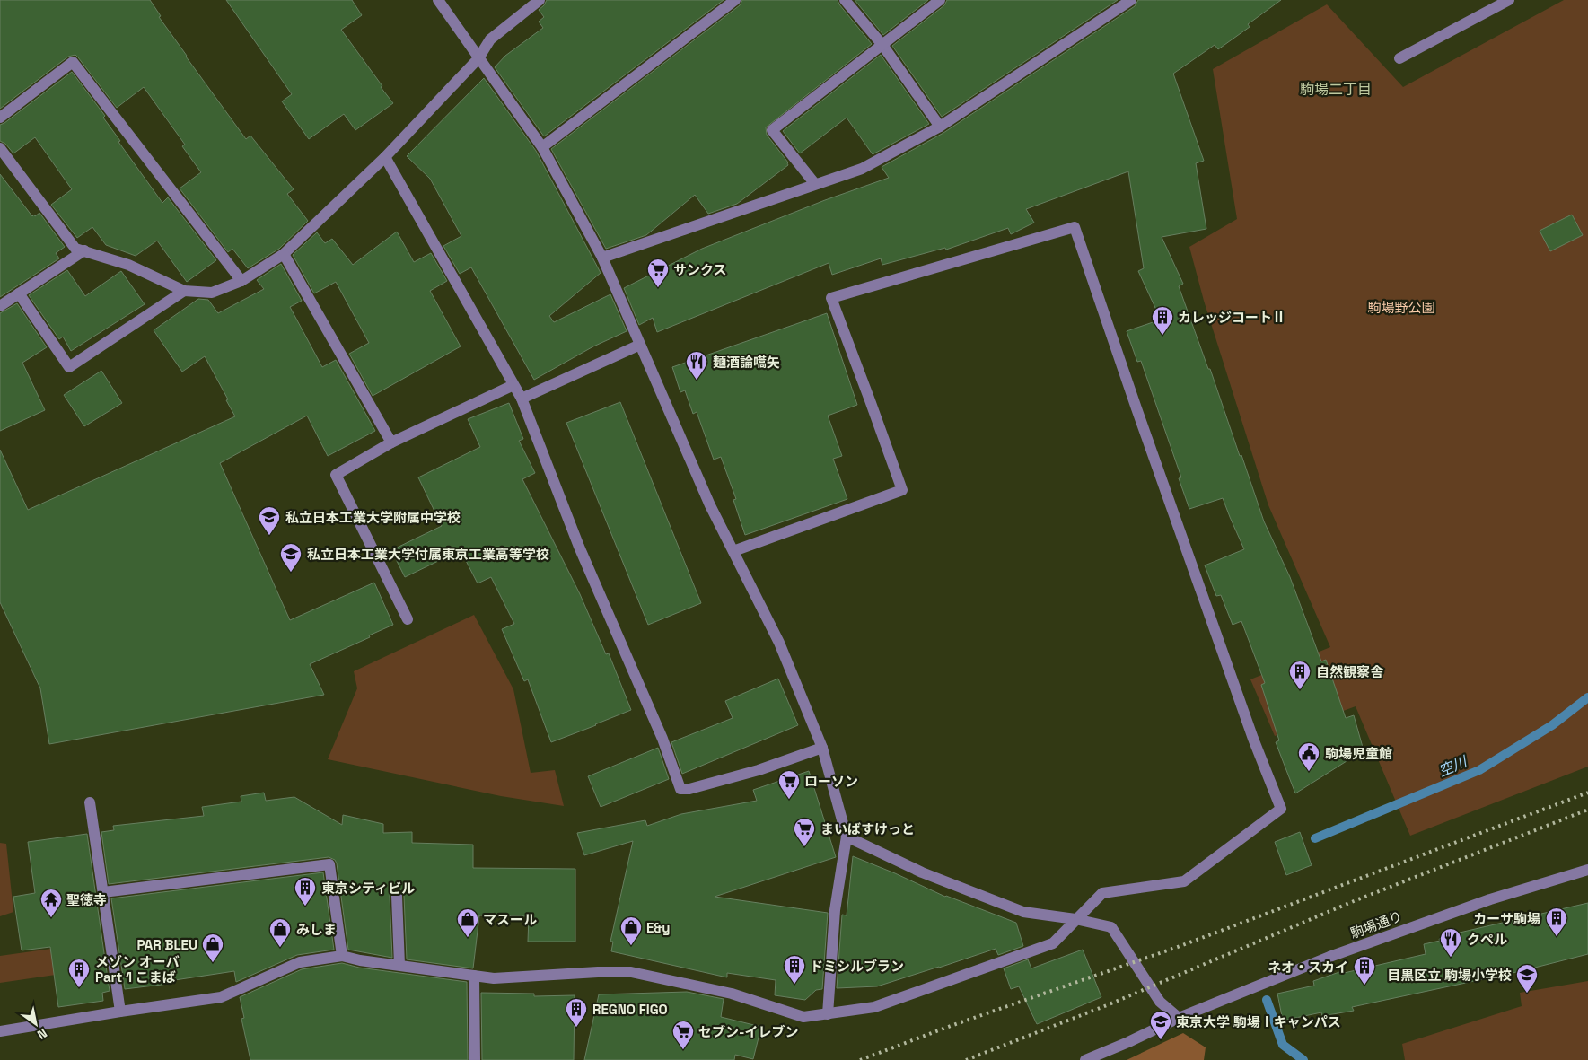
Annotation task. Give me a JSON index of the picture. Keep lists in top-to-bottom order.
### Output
{
  "streets": {
    "street": ["駒場通り"]
  },
  "districts": ["駒場二丁目"],
  "water": ["空川"],
  "parks": ["駒場野公園"],
  "places": {
    "supermarket": [
      "サンクス",
      "ローソン",
      "まいばすけっと",
      "セブン-イレブン"
    ],
    "building": [
      "カレッジコートⅡ",
      "自然観察舎",
      "東京シティビル",
      "カーサ駒場",
      "ドミシルブラン",
      "ネオ・スカイ",
      "メゾン オーバ Part 1 こまば",
      "REGNO FIGO"
    ],
    "restaurant": ["麺酒論嚆矢", "クペル"],
    "school or university": [
      "私立日本工業大学附属中学校",
      "私立日本工業大学付属東京工業高等学校",
      "目黒区立 駒場小学校",
      "東京大学 駒場Ⅰキャンパス"
    ],
    "public building": ["駒場児童館"],
    "temple": ["聖徳寺"],
    "shop": [
      "マスール",
      "E&y",
      "みしま",
      "PAR BLEU"
    ]
  },
  "north": "bottom right"
}
